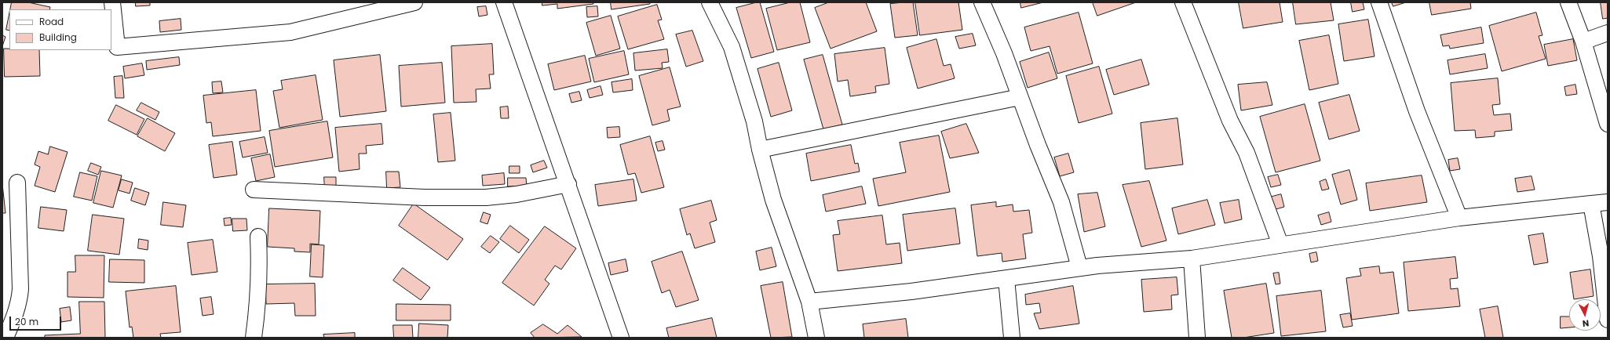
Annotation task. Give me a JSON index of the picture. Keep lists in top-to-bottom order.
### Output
{
  "legend": ["Road", "Building"],
  "scale_bar": "20 m",
  "north": "bottom"
}
